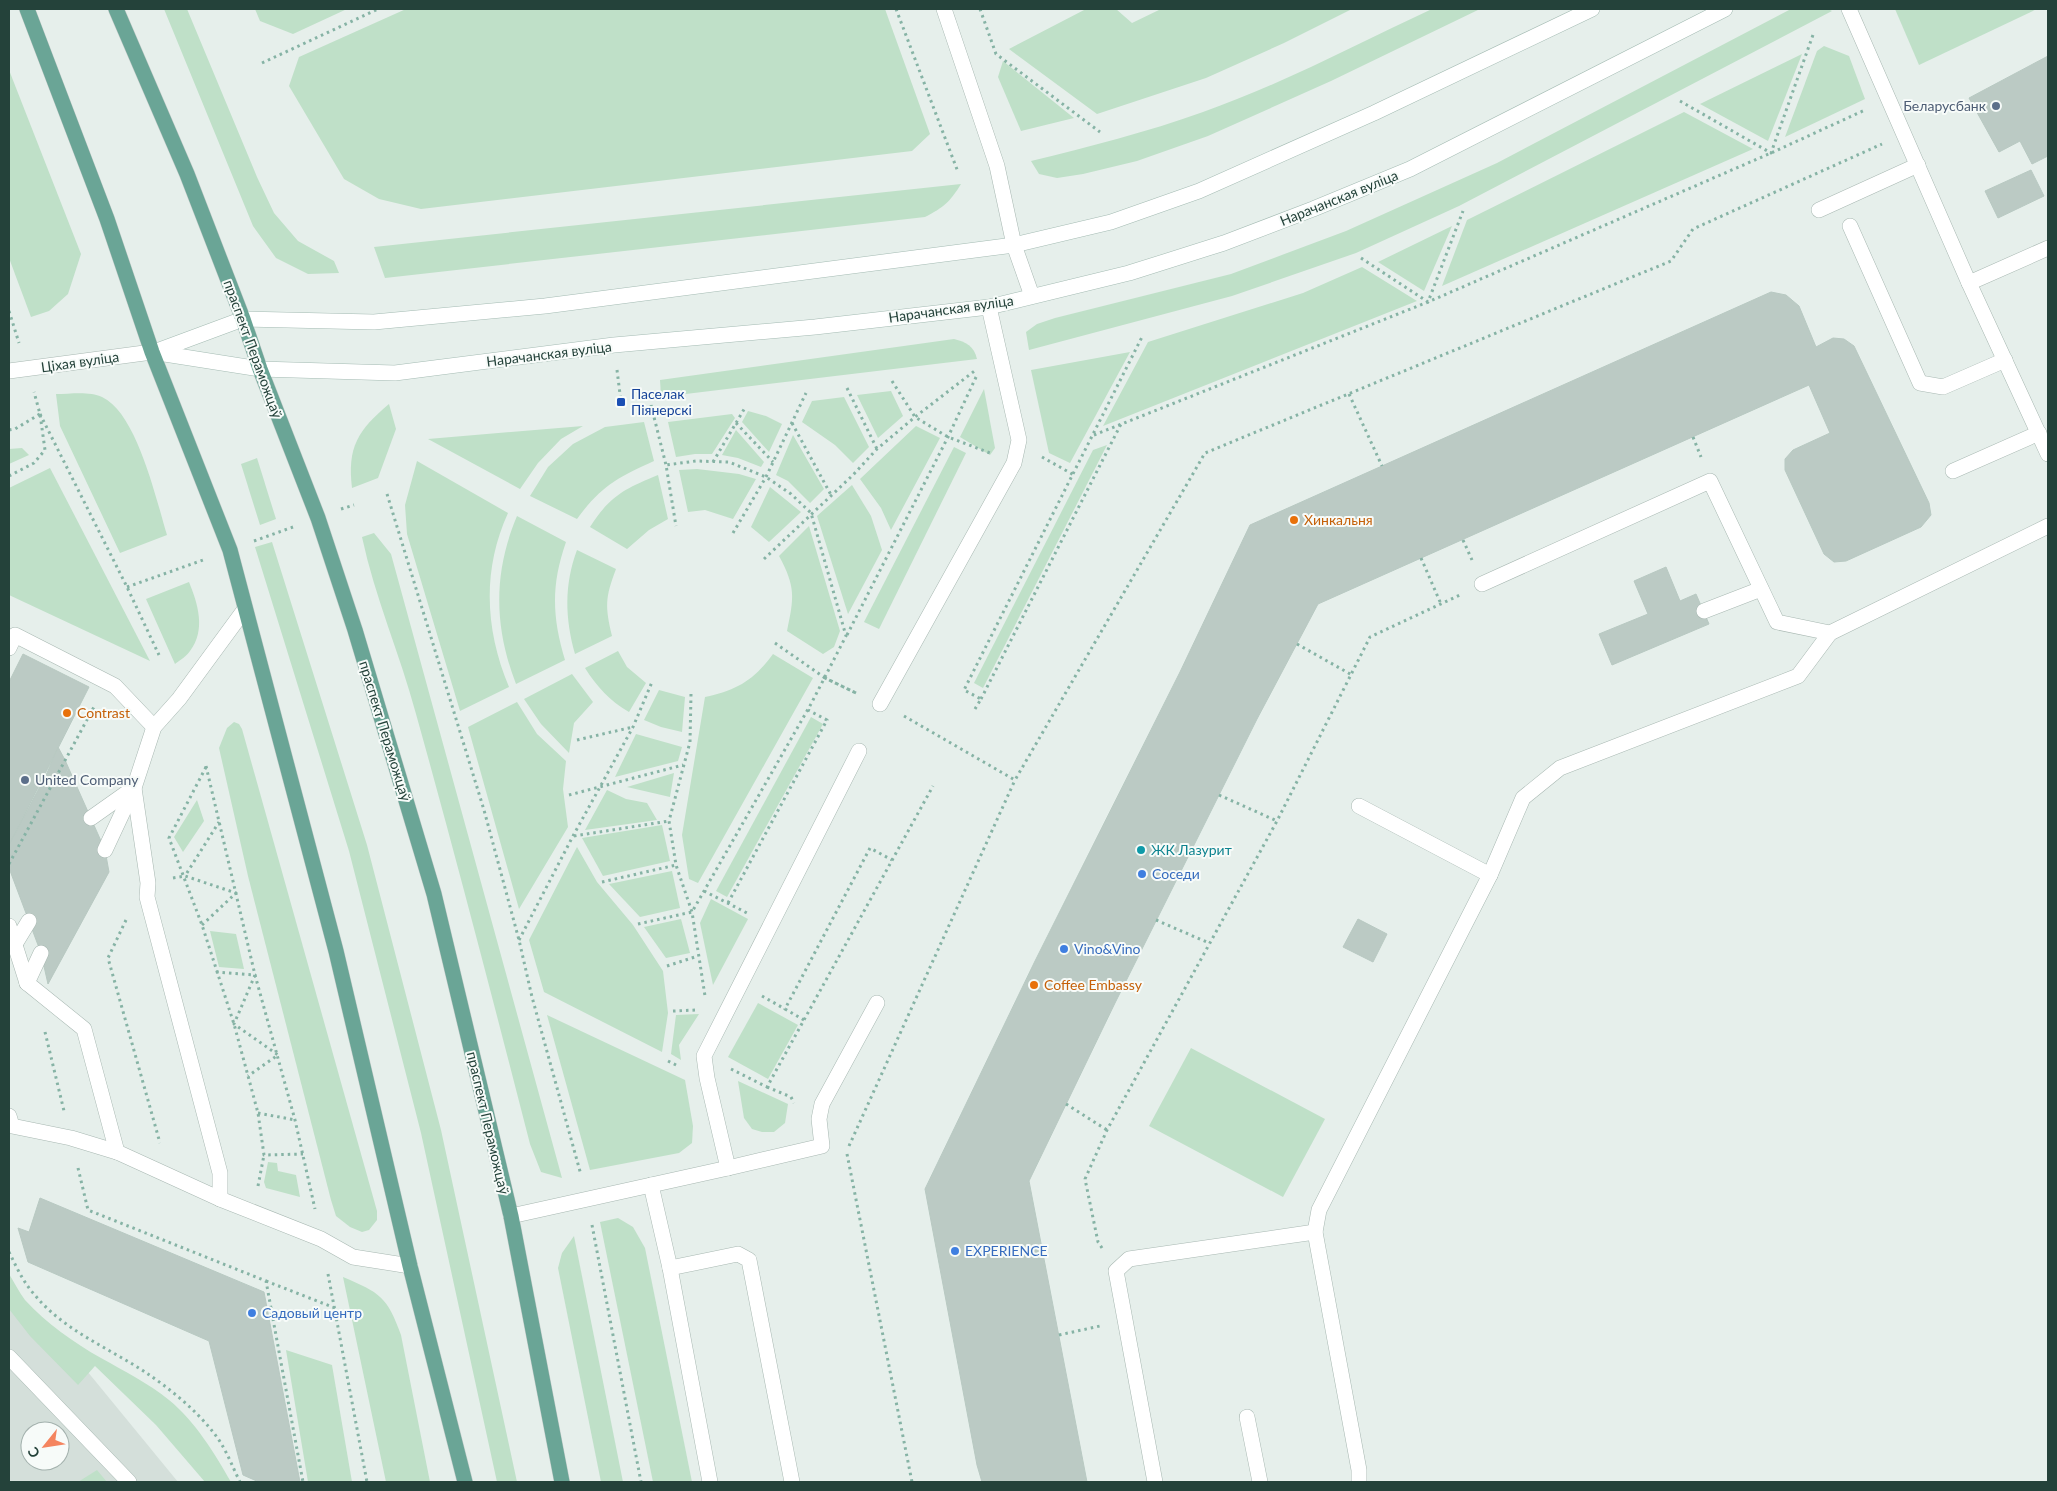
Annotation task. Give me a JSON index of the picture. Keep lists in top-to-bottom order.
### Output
{
  "streets": {
    "main road": ["Нарачанская вуліца", "праспект Пераможцаў", "Ціхая вуліца"]
  },
  "crossings": [
    ["Нарачанская вуліца", "праспект Пераможцаў"],
    ["Нарачанская вуліца", "Ціхая вуліца"]
  ],
  "places": {
    "other": [
      "Беларусбанк",
      "Хинкальня",
      "Contrast",
      "United Company",
      "ЖК Лазурит",
      "Соседи",
      "Vino&Vino",
      "Coffee Embassy",
      "EXPERIENCE",
      "Садовый центр"
    ],
    "transit": ["Паселак Піянерскі"]
  },
  "north": "bottom left"
}
